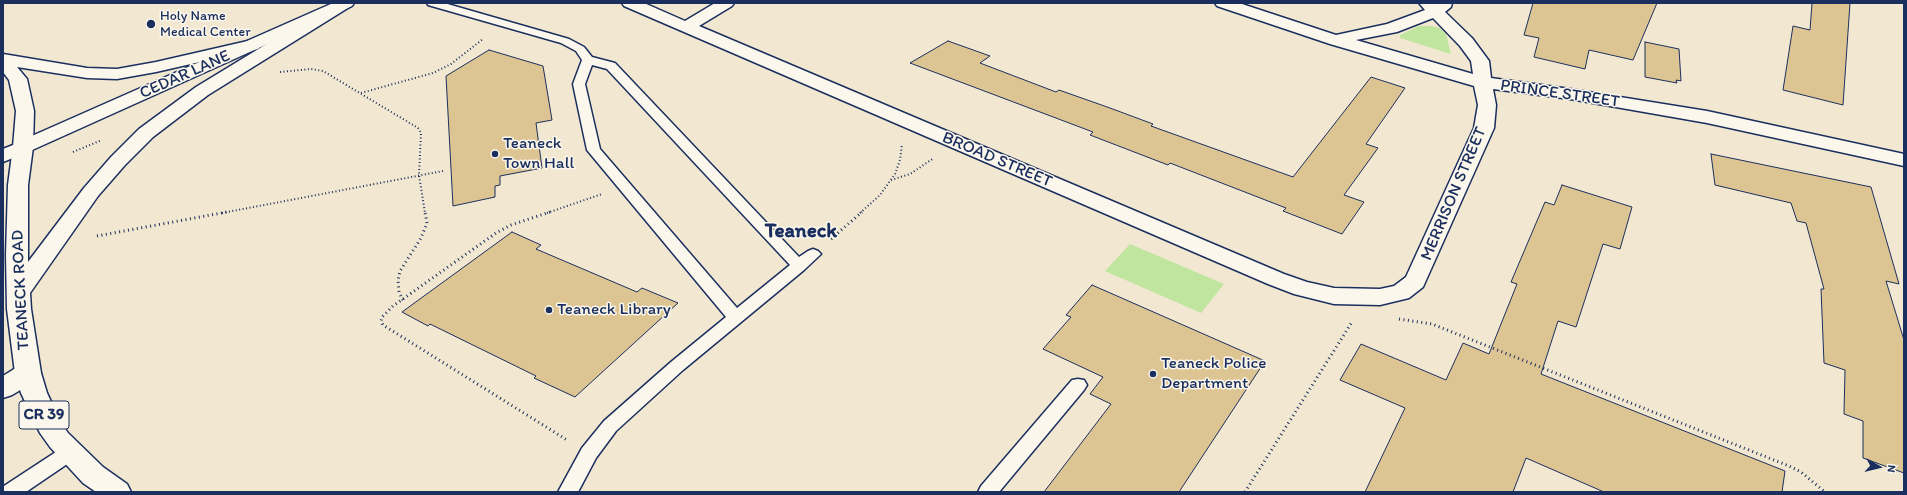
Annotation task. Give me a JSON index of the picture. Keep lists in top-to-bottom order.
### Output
{
  "streets": {
    "street": [
      "CEDAR LANE",
      "PRINCE STREET",
      "BROAD STREET",
      "MERRISON STREET",
      "TEANECK ROAD",
      "CR 39"
    ]
  },
  "crossings": [
    ["CEDAR LANE", "TEANECK ROAD"],
    ["PRINCE STREET", "MERRISON STREET"],
    ["BROAD STREET", "MERRISON STREET"]
  ],
  "districts": ["Teaneck"],
  "places": [
    "Holy Name Medical Center",
    "Teaneck Town Hall",
    "Teaneck Library",
    "Teaneck Police Department"
  ],
  "north": "right"
}
